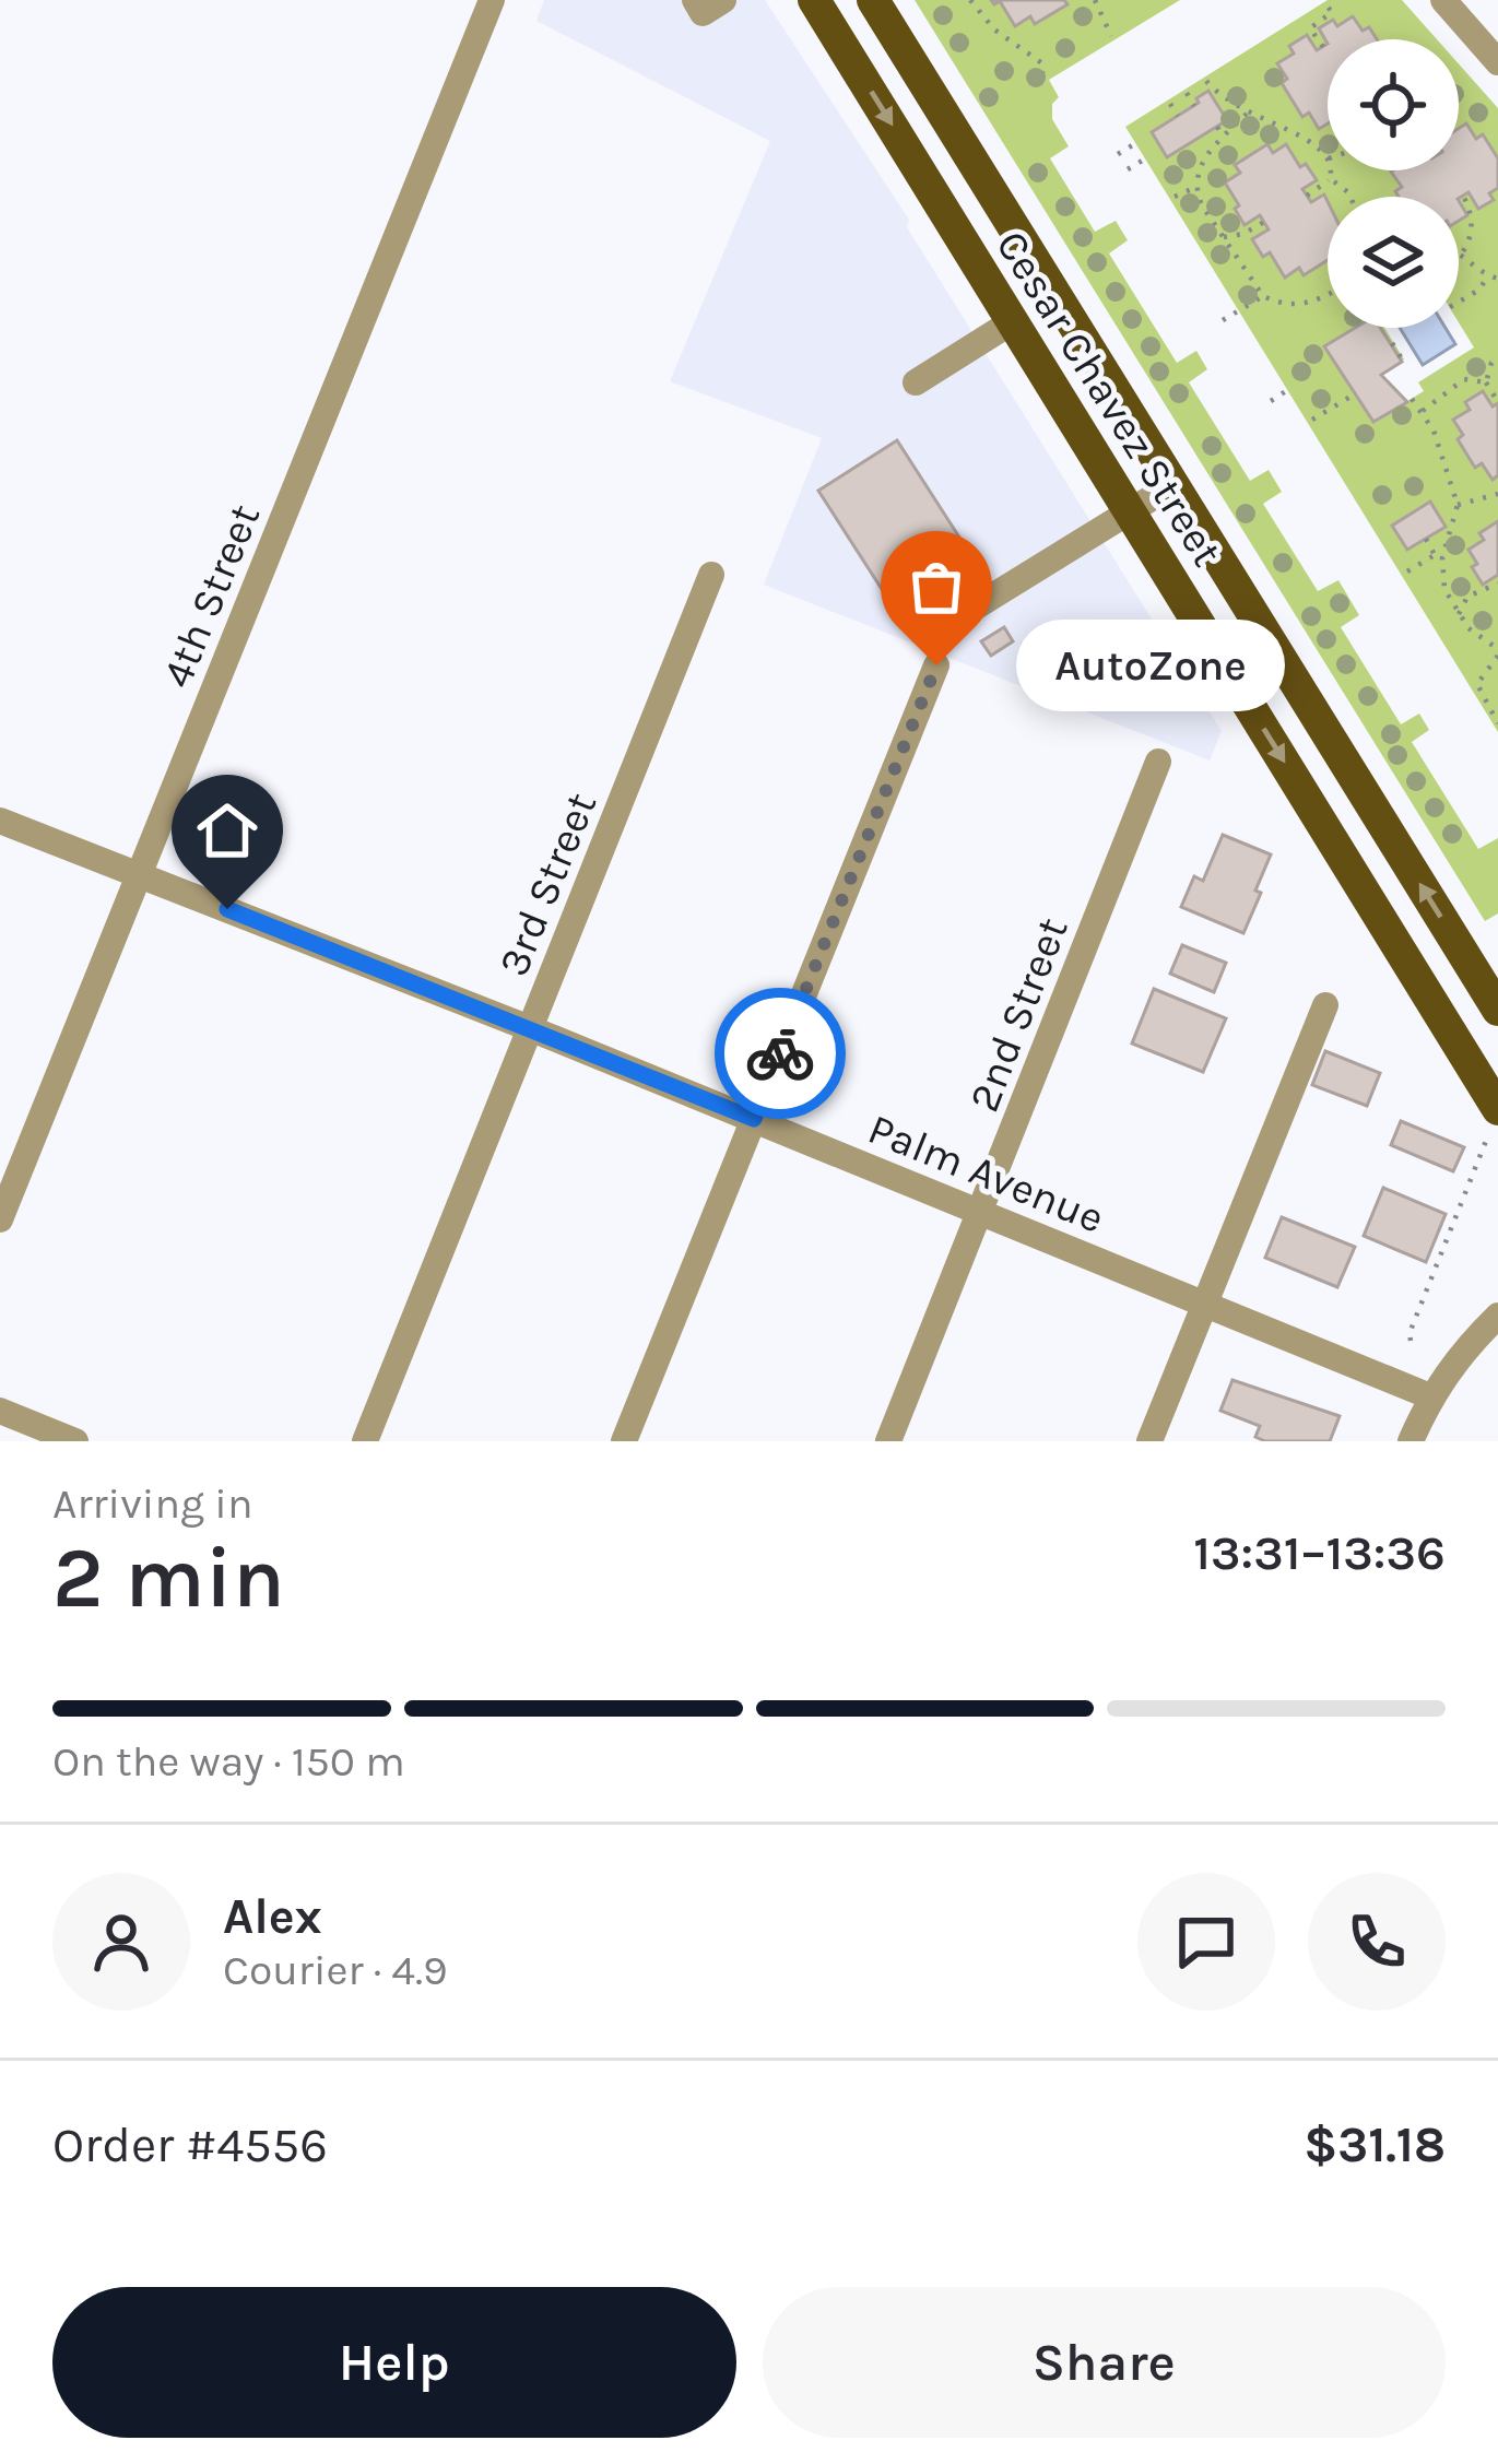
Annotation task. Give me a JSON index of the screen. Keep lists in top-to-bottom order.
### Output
{
  "streets": {
    "main road": ["Cesar Chavez Street"],
    "street": [
      "4th Street",
      "3rd Street",
      "2nd Street",
      "Palm Avenue"
    ]
  },
  "crossings": [
    ["4th Street", "Palm Avenue"],
    ["3rd Street", "Palm Avenue"],
    ["2nd Street", "Palm Avenue"]
  ],
  "places": ["AutoZone"],
  "page": {
    "bubble": "AutoZone",
    "heading": ["2 min", "Arriving in", "13:31–13:36"],
    "panel": [
      "Alex",
      "Courier · 4.9",
      "Order #4556",
      "$31.18"
    ],
    "bar": "On the way · 150 m",
    "buttons": ["Help", "Share"]
  }
}
